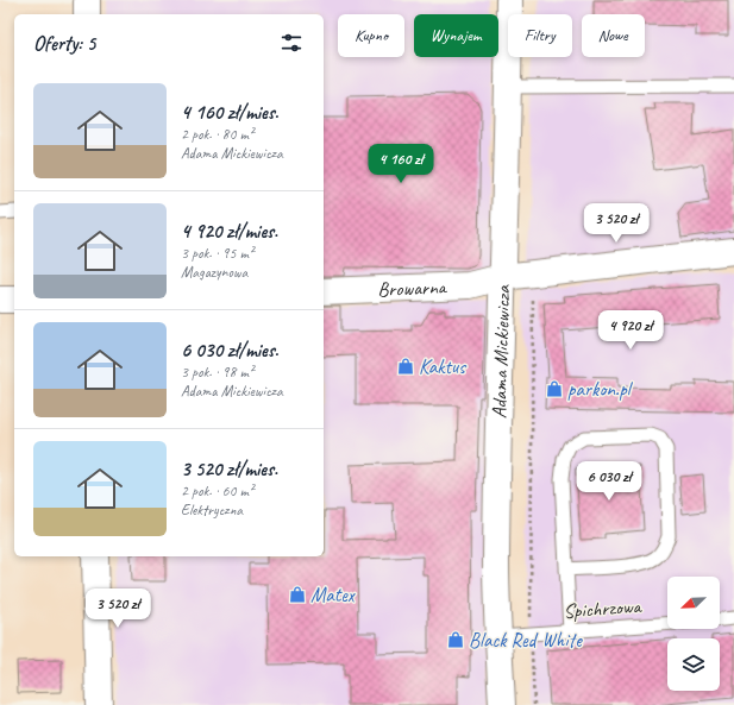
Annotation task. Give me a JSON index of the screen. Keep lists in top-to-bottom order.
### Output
{
  "streets": {
    "street": ["Browarna", "Adama Mickiewicza"],
    "lane": ["Spichrzowa"]
  },
  "crossings": [
    ["Browarna", "Adama Mickiewicza"],
    ["Adama Mickiewicza", "Spichrzowa"]
  ],
  "places": {
    "shop": [
      "Kaktus",
      "parkon.pl",
      "Matex",
      "Black Red White"
    ]
  },
  "north": "bottom left",
  "page": {
    "chip": [
      "Kupno",
      "Wynajem",
      "Filtry",
      "Nowe"
    ],
    "heading": "Oferty: 5",
    "list": [
      {
        "name": "4 160 zł/mies.",
        "note": "2 pok. · 80 m² · Adama Mickiewicza"
      },
      {
        "name": "4 920 zł/mies.",
        "note": "3 pok. · 95 m² · Magazynowa"
      },
      {
        "name": "6 030 zł/mies.",
        "note": "3 pok. · 98 m² · Adama Mickiewicza"
      },
      {
        "name": "3 520 zł/mies.",
        "note": "2 pok. · 60 m² · Elektryczna"
      }
    ],
    "price": [
      "4 160 zł",
      "3 520 zł",
      "4 920 zł",
      "6 030 zł",
      "3 520 zł"
    ]
  }
}
